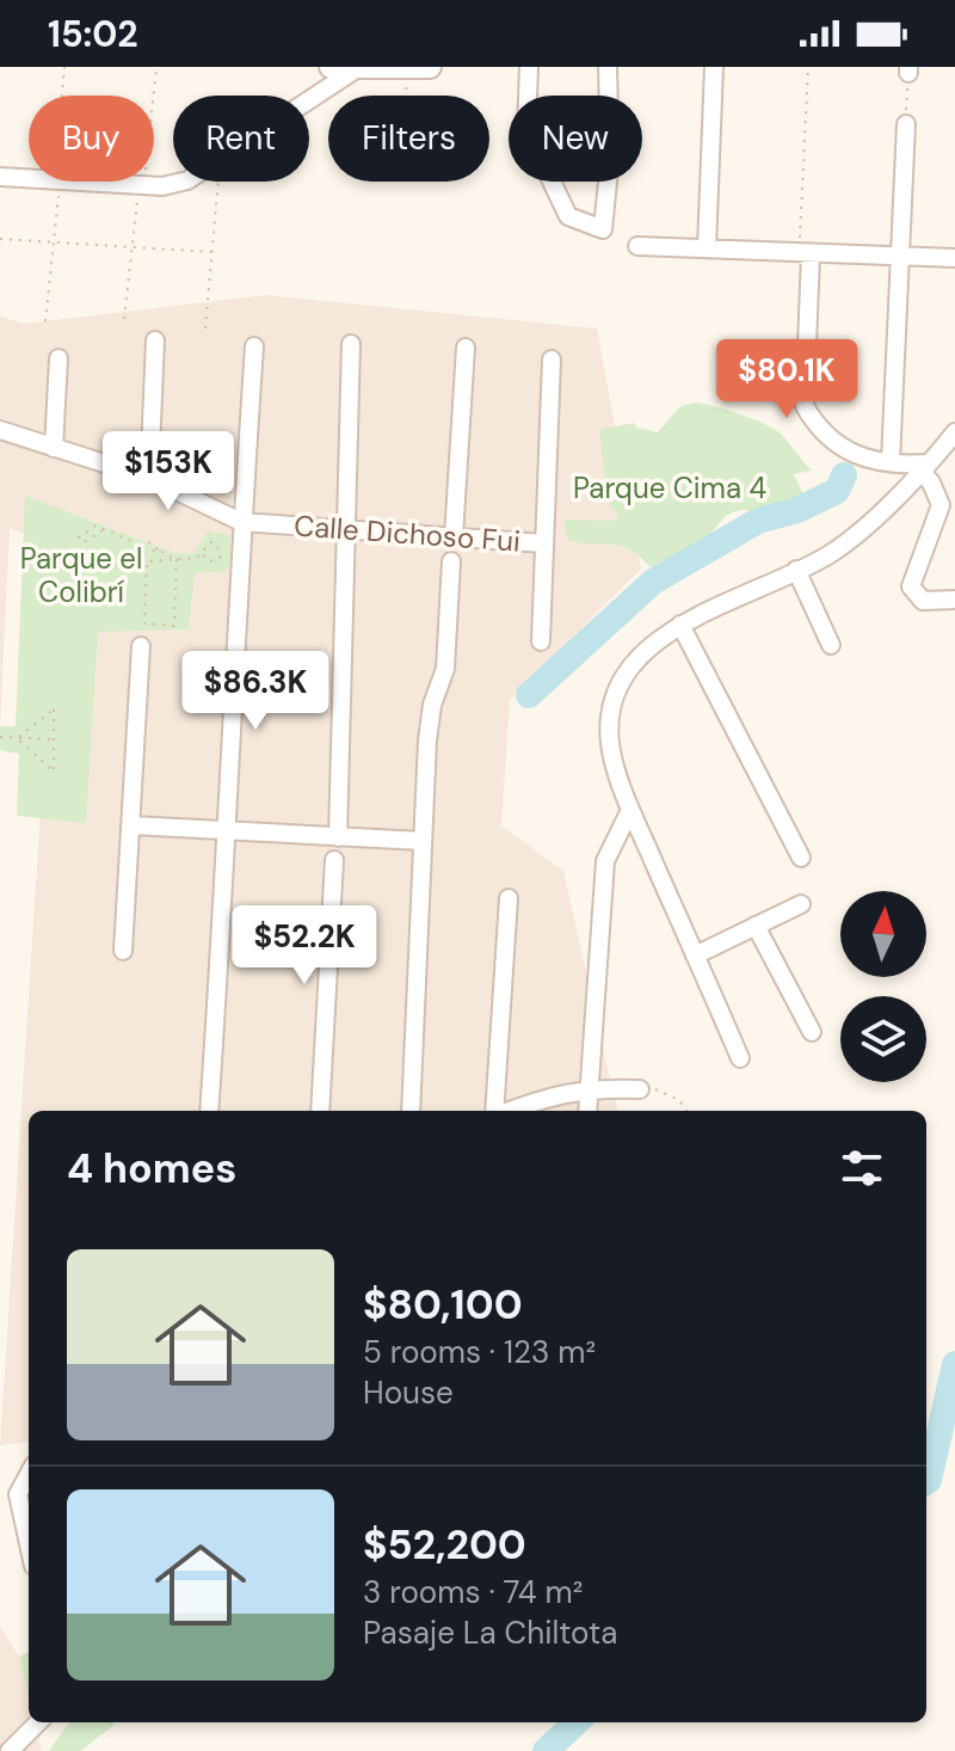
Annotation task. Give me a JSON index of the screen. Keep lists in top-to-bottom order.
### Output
{
  "streets": {
    "street": ["Calle Dichoso Fui"]
  },
  "parks": ["Parque Cima 4", "Parque el Colibrí"],
  "north": "top",
  "page": {
    "status": "15:02",
    "chip": [
      "Buy",
      "Rent",
      "Filters",
      "New"
    ],
    "price": [
      "$80.1K",
      "$153K",
      "$86.3K",
      "$52.2K"
    ],
    "heading": "4 homes",
    "list": [
      {
        "name": "$80,100",
        "note": "5 rooms · 123 m² · House"
      },
      {
        "name": "$52,200",
        "note": "3 rooms · 74 m² · Pasaje La Chiltota"
      }
    ]
  }
}
